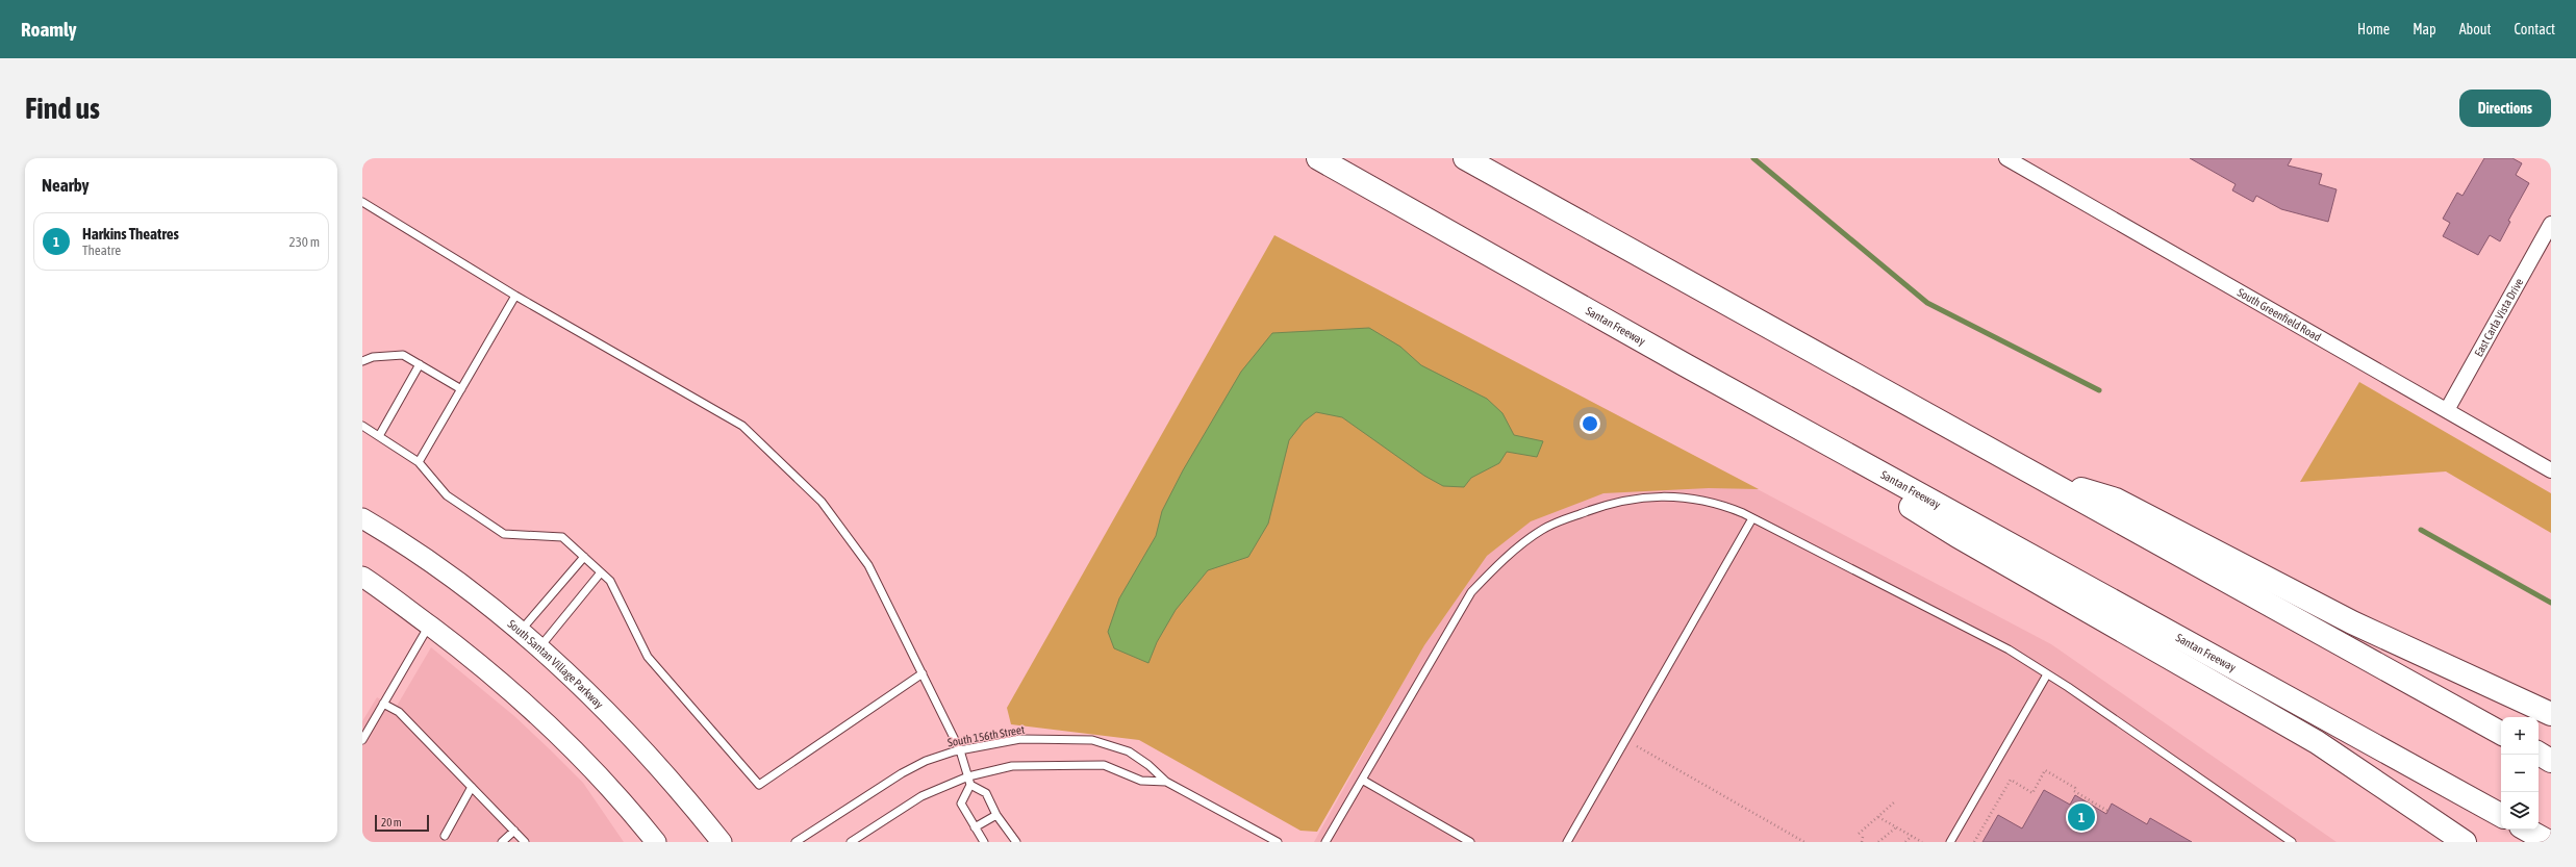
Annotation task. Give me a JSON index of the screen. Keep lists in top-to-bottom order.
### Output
{
  "streets": {
    "highway": ["Santan Freeway"],
    "main road": ["South Santan Village Parkway"],
    "street": ["South Greenfield Road", "East Carla Vista Drive"],
    "lane": ["South 156th Street"]
  },
  "crossings": [
    ["South Greenfield Road", "East Carla Vista Drive"]
  ],
  "scale_bar": "20 m",
  "page": {
    "header": "Roamly",
    "nav": [
      "Home",
      "Map",
      "About",
      "Contact"
    ],
    "buttons": "Directions",
    "title": "Find us",
    "heading": "Nearby",
    "list": [
      {
        "mark": "1",
        "name": "Harkins Theatres",
        "note": "Theatre",
        "value": "230 m"
      }
    ],
    "map_buttons": ["+", "−"],
    "pins": "1",
    "scale": "20 m"
  }
}
